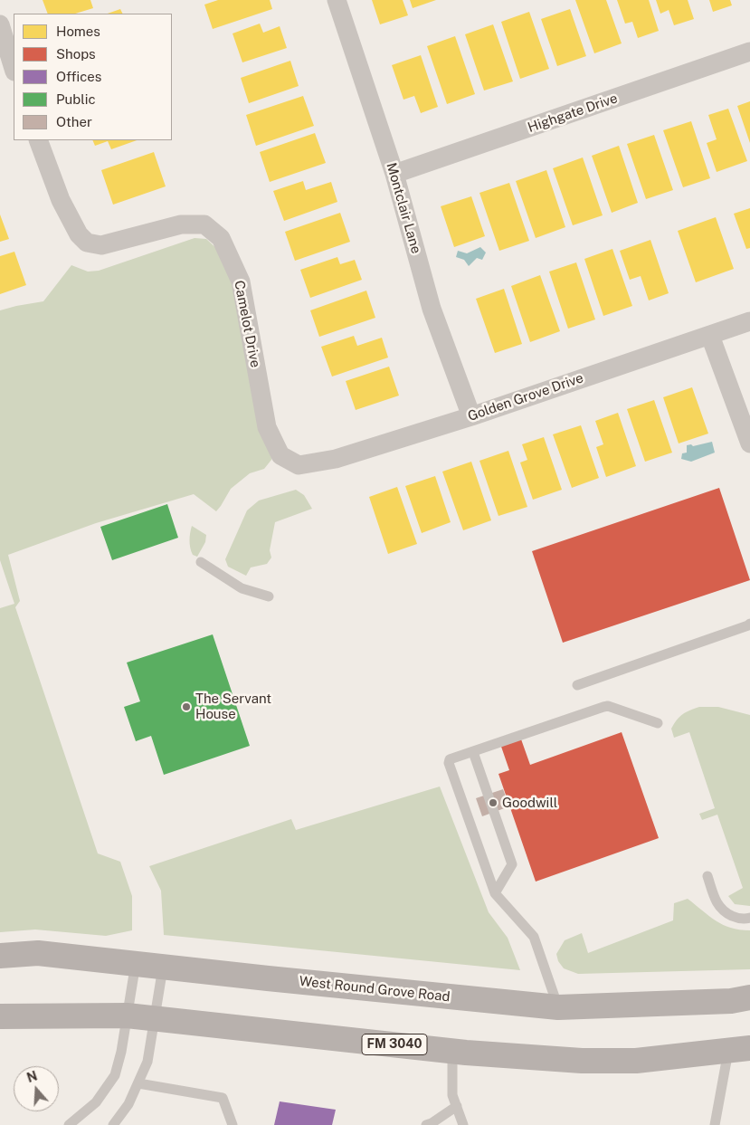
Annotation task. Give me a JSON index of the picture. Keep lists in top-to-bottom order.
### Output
{
  "streets": {
    "main road": ["West Round Grove Road", "FM 3040"],
    "street": [
      "Highgate Drive",
      "Montclair Lane",
      "Camelot Drive",
      "Golden Grove Drive"
    ]
  },
  "crossings": [
    ["Highgate Drive", "Montclair Lane"],
    ["Montclair Lane", "Golden Grove Drive"],
    ["Camelot Drive", "Golden Grove Drive"]
  ],
  "places": ["The Servant House", "Goodwill"],
  "legend": [
    "Homes",
    "Shops",
    "Offices",
    "Public",
    "Other"
  ],
  "north": "top"
}
